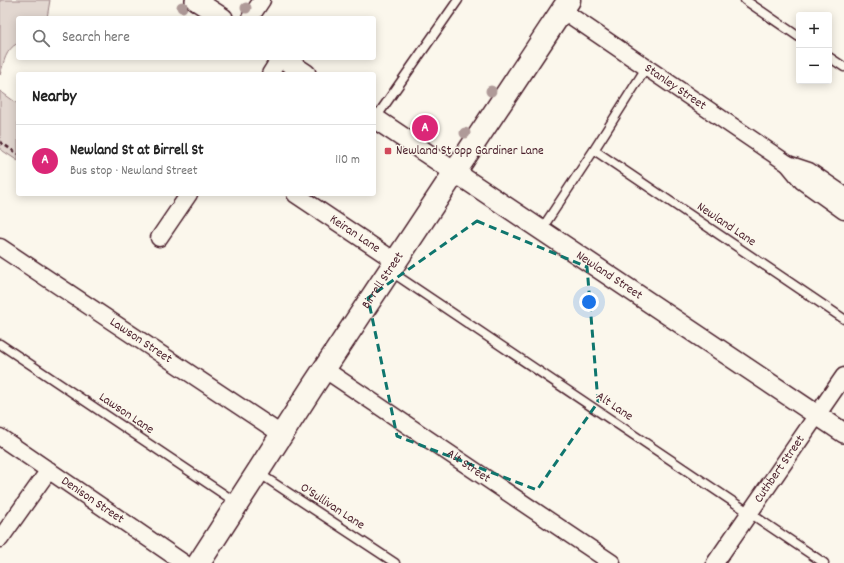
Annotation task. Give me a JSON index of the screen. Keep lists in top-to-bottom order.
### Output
{
  "streets": {
    "main road": ["Birrell Street"],
    "street": [
      "Stanley Street",
      "Keiran Lane",
      "Newland Street",
      "Lawson Street",
      "Alt Street",
      "Cuthbert Street",
      "Denison Street"
    ],
    "lane": [
      "Newland Lane",
      "Alt Lane",
      "Lawson Lane",
      "O'Sullivan Lane"
    ]
  },
  "crossings": [
    ["Stanley Street", "Birrell Street"],
    ["Keiran Lane", "Birrell Street"],
    ["Keiran Lane", "Alt Lane"],
    ["Newland Street", "Birrell Street"],
    ["Newland Street", "Cuthbert Street"],
    ["Birrell Street", "Lawson Street"],
    ["Birrell Street", "Alt Lane"],
    ["Birrell Street", "Lawson Lane"],
    ["Birrell Street", "Alt Street"],
    ["Birrell Street", "O'Sullivan Lane"],
    ["Alt Lane", "Cuthbert Street"]
  ],
  "places": {
    "transit": ["Newland St opp Gardiner Lane"]
  },
  "page": {
    "map_buttons": ["+", "−"],
    "search": "Search here",
    "heading": "Nearby",
    "pins": "A",
    "list": [
      {
        "mark": "A",
        "name": "Newland St at Birrell St",
        "note": "Bus stop · Newland Street",
        "value": "110 m"
      }
    ]
  }
}
